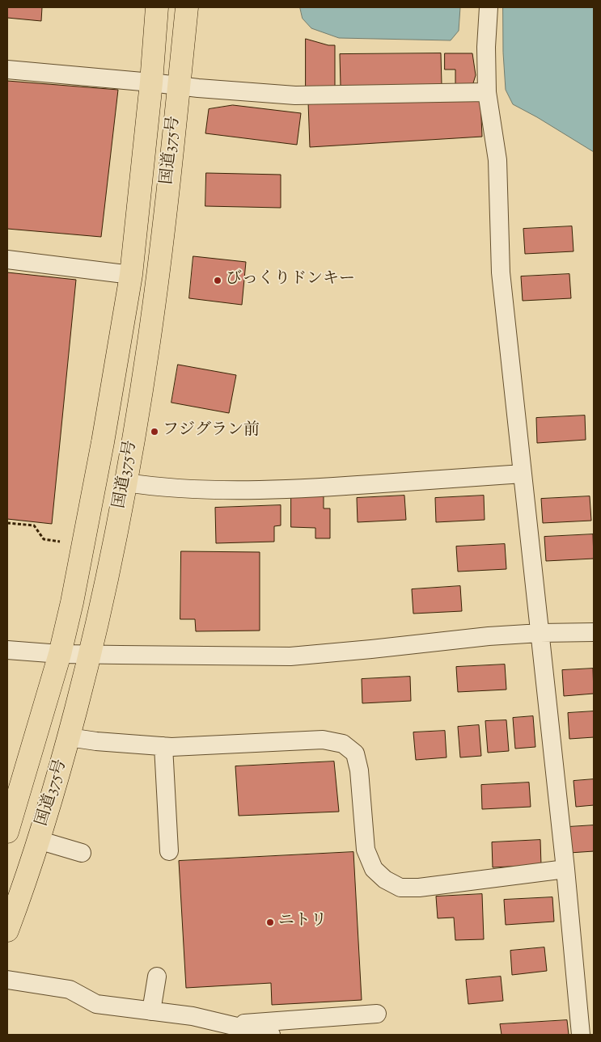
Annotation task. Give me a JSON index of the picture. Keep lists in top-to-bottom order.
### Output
{
  "streets": {
    "highway": ["国道375号"]
  },
  "places": ["びっくりドンキー", "フジグラン前", "ニトリ"]
}
